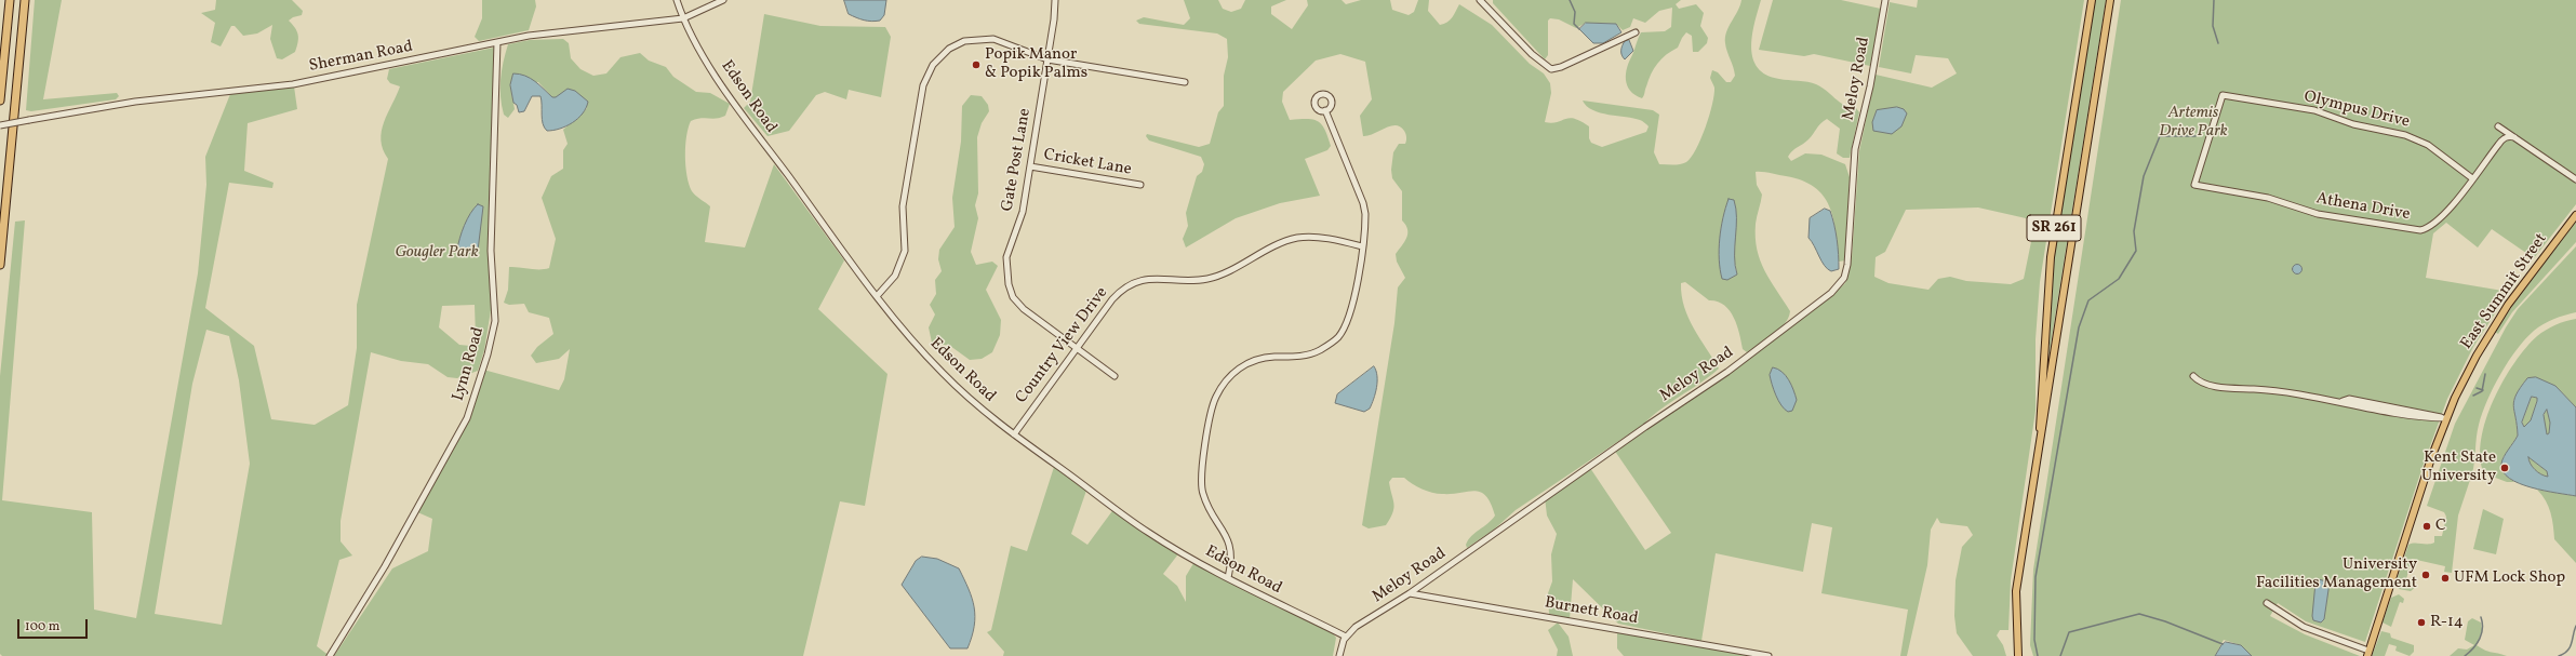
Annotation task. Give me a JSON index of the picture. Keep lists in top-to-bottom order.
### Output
{
  "streets": {
    "main road": ["SR 261", "East Summit Street"],
    "street": [
      "Sherman Road",
      "Meloy Road",
      "Edson Road",
      "Olympus Drive",
      "Gate Post Lane",
      "Cricket Lane",
      "Athena Drive",
      "Country View Drive",
      "Lynn Road",
      "Burnett Road"
    ]
  },
  "crossings": [
    ["Sherman Road", "Edson Road"],
    ["Sherman Road", "Lynn Road"],
    ["Meloy Road", "Edson Road"],
    ["Meloy Road", "Burnett Road"],
    ["Edson Road", "Country View Drive"],
    ["Olympus Drive", "Athena Drive"],
    ["Gate Post Lane", "Cricket Lane"],
    ["Gate Post Lane", "Country View Drive"]
  ],
  "parks": ["Artemis Drive Park", "Gougler Park"],
  "places": [
    "Popik Manor & Popik Palms",
    "Kent State University",
    "C",
    "University Facilities Management",
    "UFM Lock Shop",
    "R-14"
  ],
  "scale_bar": "100 m"
}
